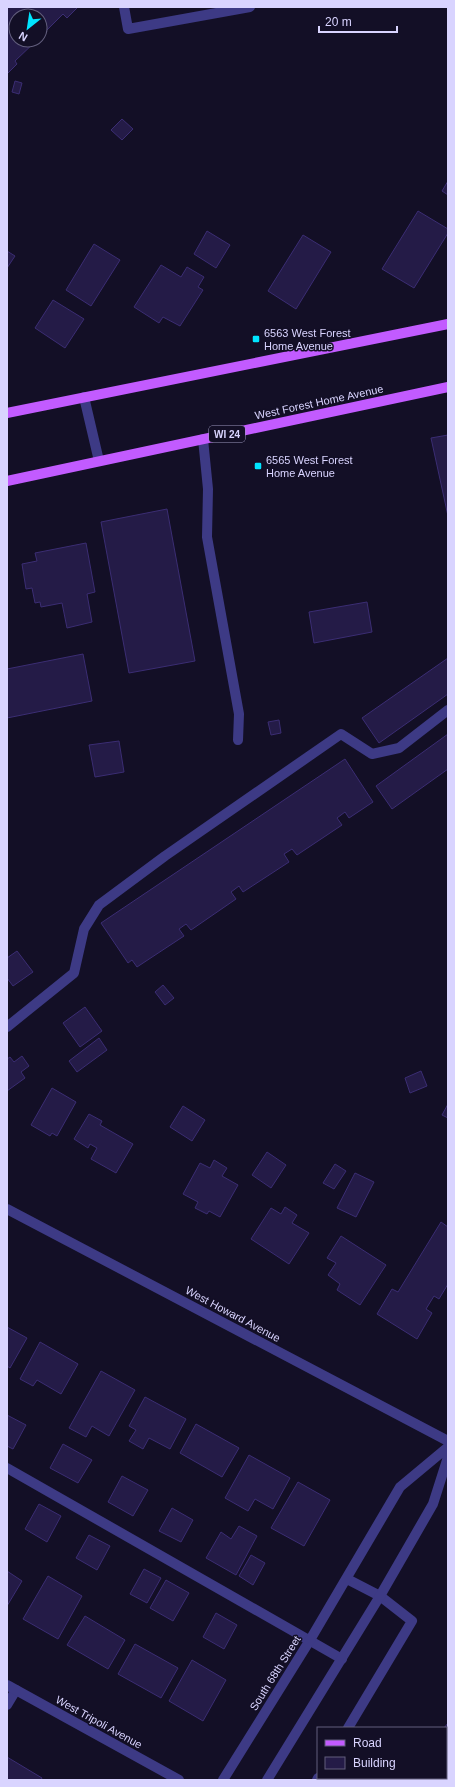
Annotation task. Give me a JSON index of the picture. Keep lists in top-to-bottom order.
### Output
{
  "streets": {
    "main road": ["West Forest Home Avenue", "WI 24"],
    "street": ["West Howard Avenue", "South 68th Street", "West Tripoli Avenue"]
  },
  "places": {
    "transit": ["6563 West Forest Home Avenue", "6565 West Forest Home Avenue"]
  },
  "legend": ["Road", "Building"],
  "scale_bar": "20 m",
  "north": "bottom left"
}
